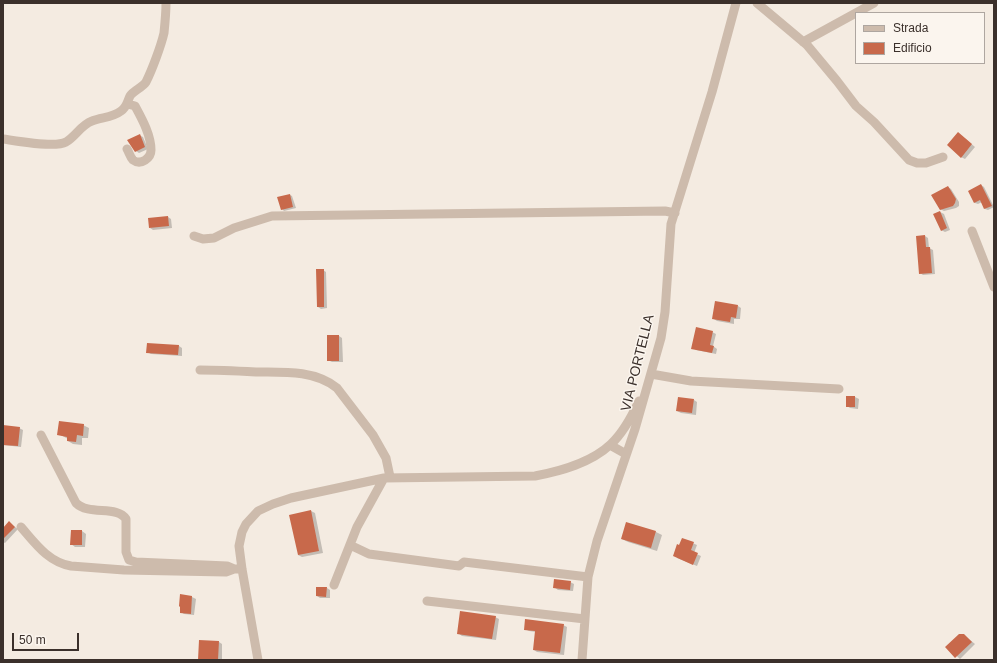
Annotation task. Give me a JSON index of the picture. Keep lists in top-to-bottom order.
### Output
{
  "streets": {
    "street": ["VIA PORTELLA"]
  },
  "legend": ["Strada", "Edificio"],
  "scale_bar": "50 m"
}
